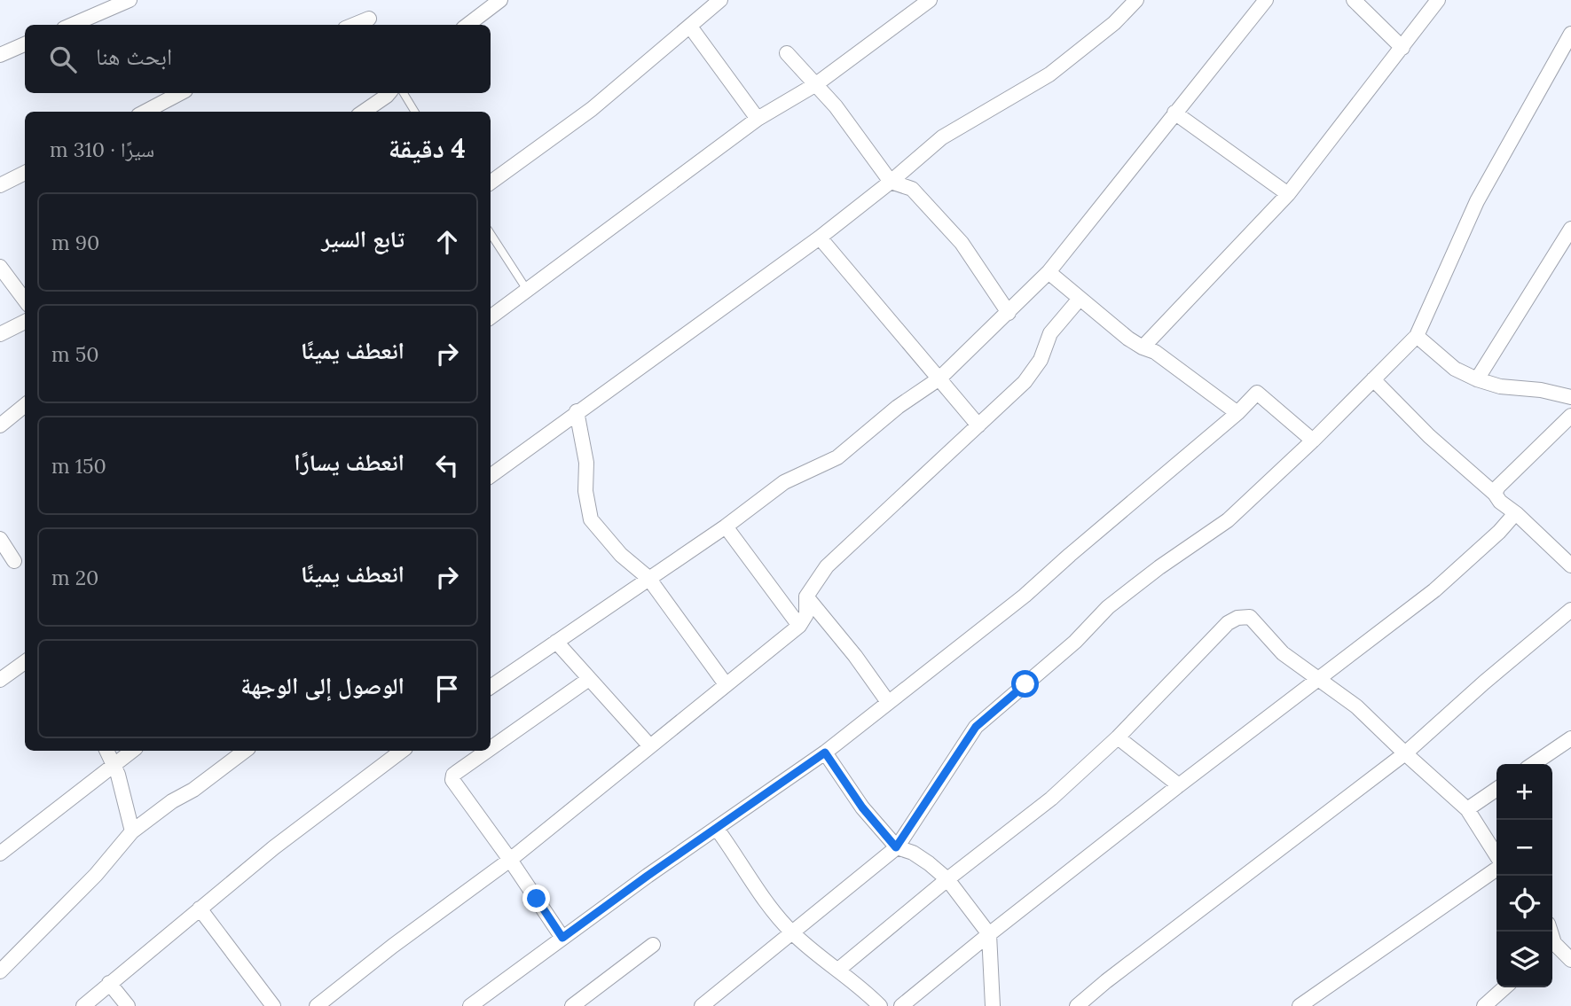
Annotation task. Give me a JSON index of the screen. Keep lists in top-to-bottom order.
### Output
{
  "page": {
    "search": "ابحث هنا",
    "heading": ["4 دقيقة", "سيرًا · 310 m"],
    "list": [
      ["تابع السير", "90 m"],
      ["انعطف يمينًا", "50 m"],
      ["انعطف يسارًا", "150 m"],
      ["انعطف يمينًا", "20 m"],
      "الوصول إلى الوجهة"
    ],
    "map_buttons": ["+", "−"]
  }
}
